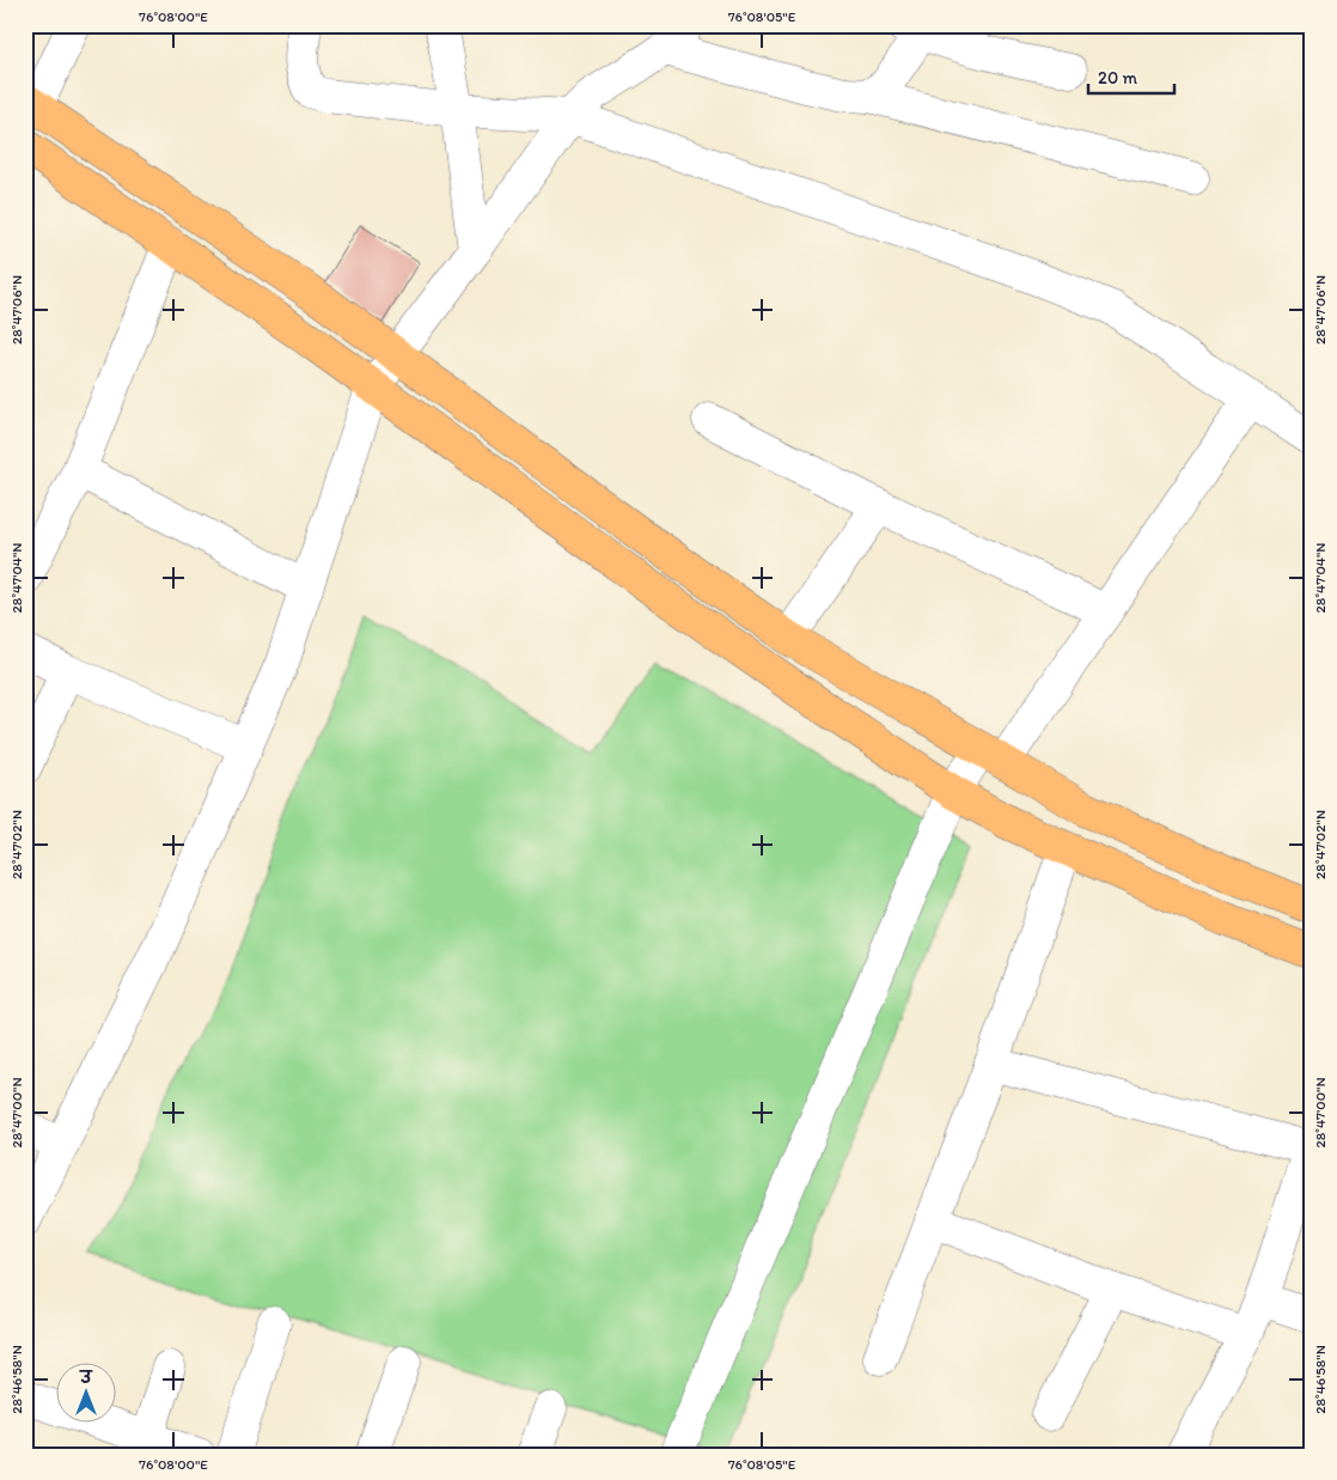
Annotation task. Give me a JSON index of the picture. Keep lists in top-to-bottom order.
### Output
{
  "scale_bar": "20 m",
  "north": "top",
  "coordinates": [
    "76°08'00\"E",
    "76°08'05\"E",
    "28°47'06\"N",
    "28°47'04\"N",
    "28°47'02\"N",
    "28°47'00\"N",
    "28°46'58\"N"
  ]
}
